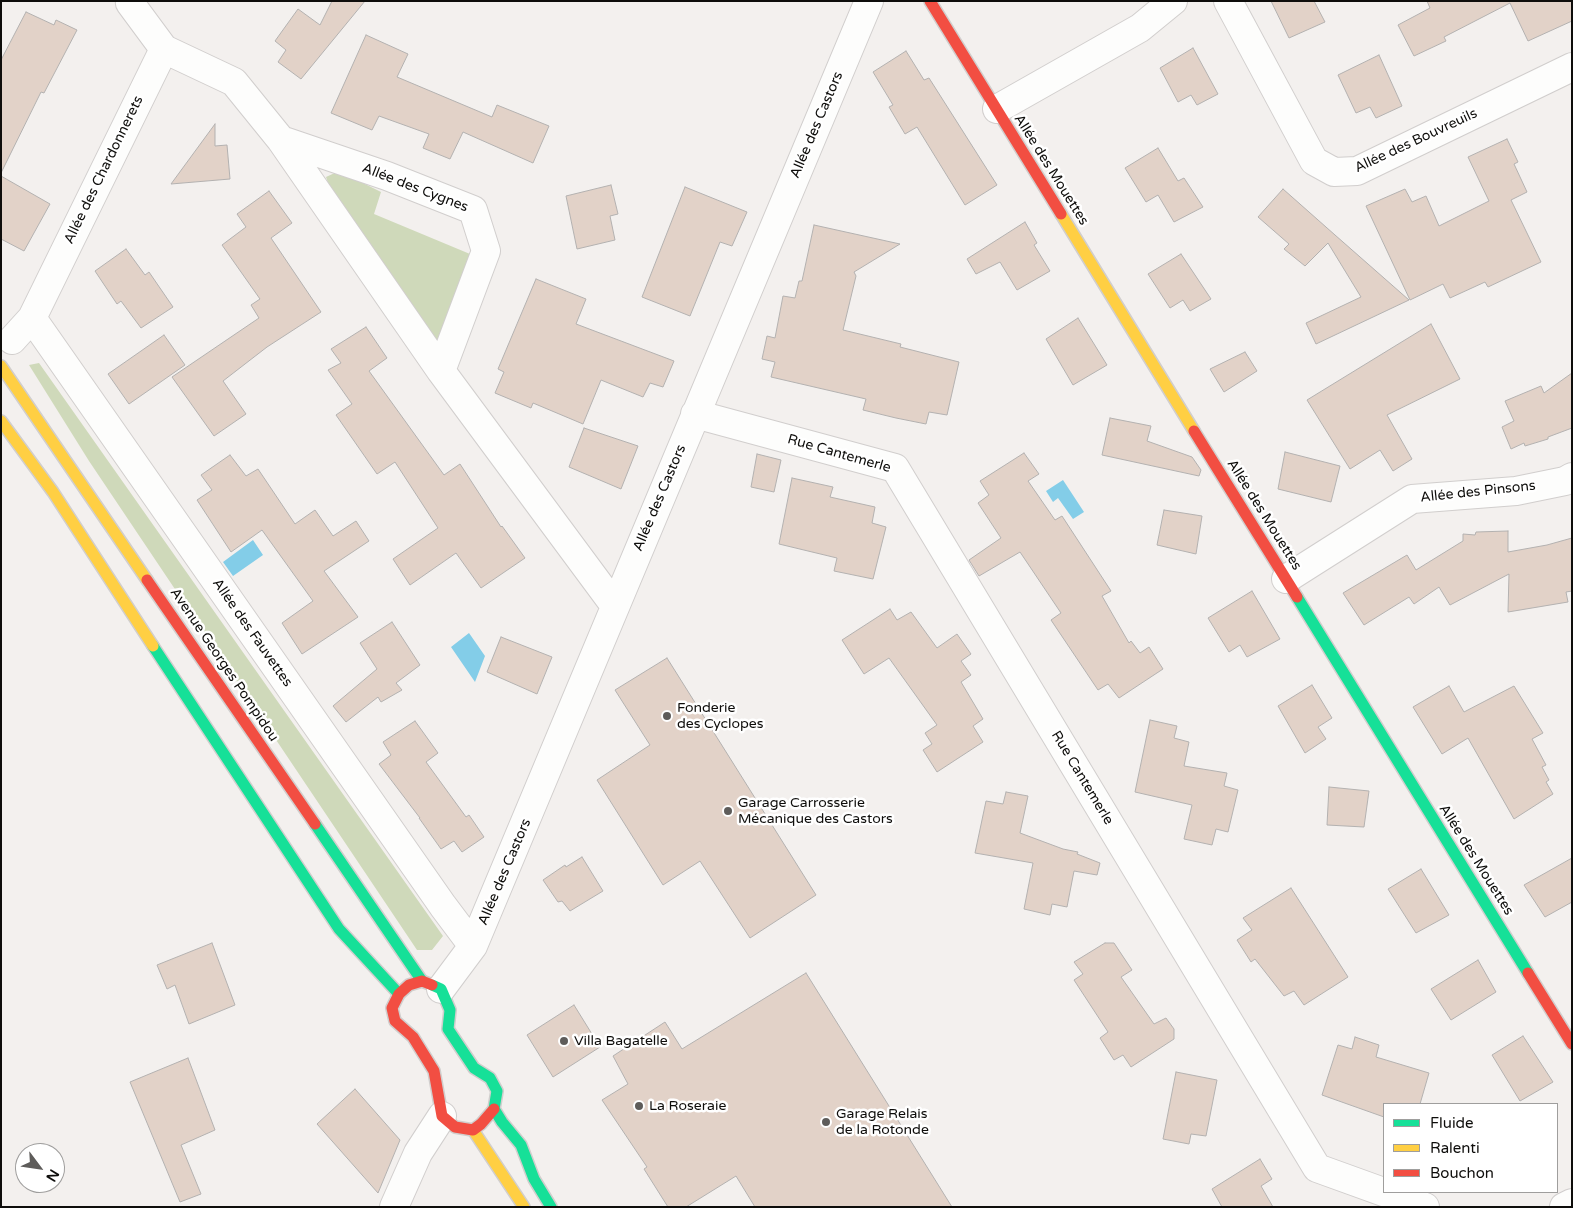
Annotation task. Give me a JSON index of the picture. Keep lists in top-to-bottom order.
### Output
{
  "streets": {
    "main road": ["Allée des Mouettes", "Avenue Georges Pompidou"],
    "street": [
      "Allée des Castors",
      "Allée des Bouvreuils",
      "Allée des Chardonnerets",
      "Allée des Cygnes",
      "Rue Cantemerle",
      "Allée des Pinsons",
      "Allée des Fauvettes"
    ]
  },
  "crossings": [
    ["Allée des Castors", "Rue Cantemerle"],
    ["Allée des Castors", "Allée des Fauvettes"],
    ["Allée des Castors", "Avenue Georges Pompidou"],
    ["Allée des Chardonnerets", "Allée des Fauvettes"],
    ["Allée des Mouettes", "Allée des Pinsons"]
  ],
  "places": [
    "Fonderie des Cyclopes",
    "Garage Carrosserie Mécanique des Castors",
    "Villa Bagatelle",
    "La Roseraie",
    "Garage Relais de la Rotonde"
  ],
  "legend": ["Fluide", "Ralenti", "Bouchon"],
  "north": "bottom right"
}
